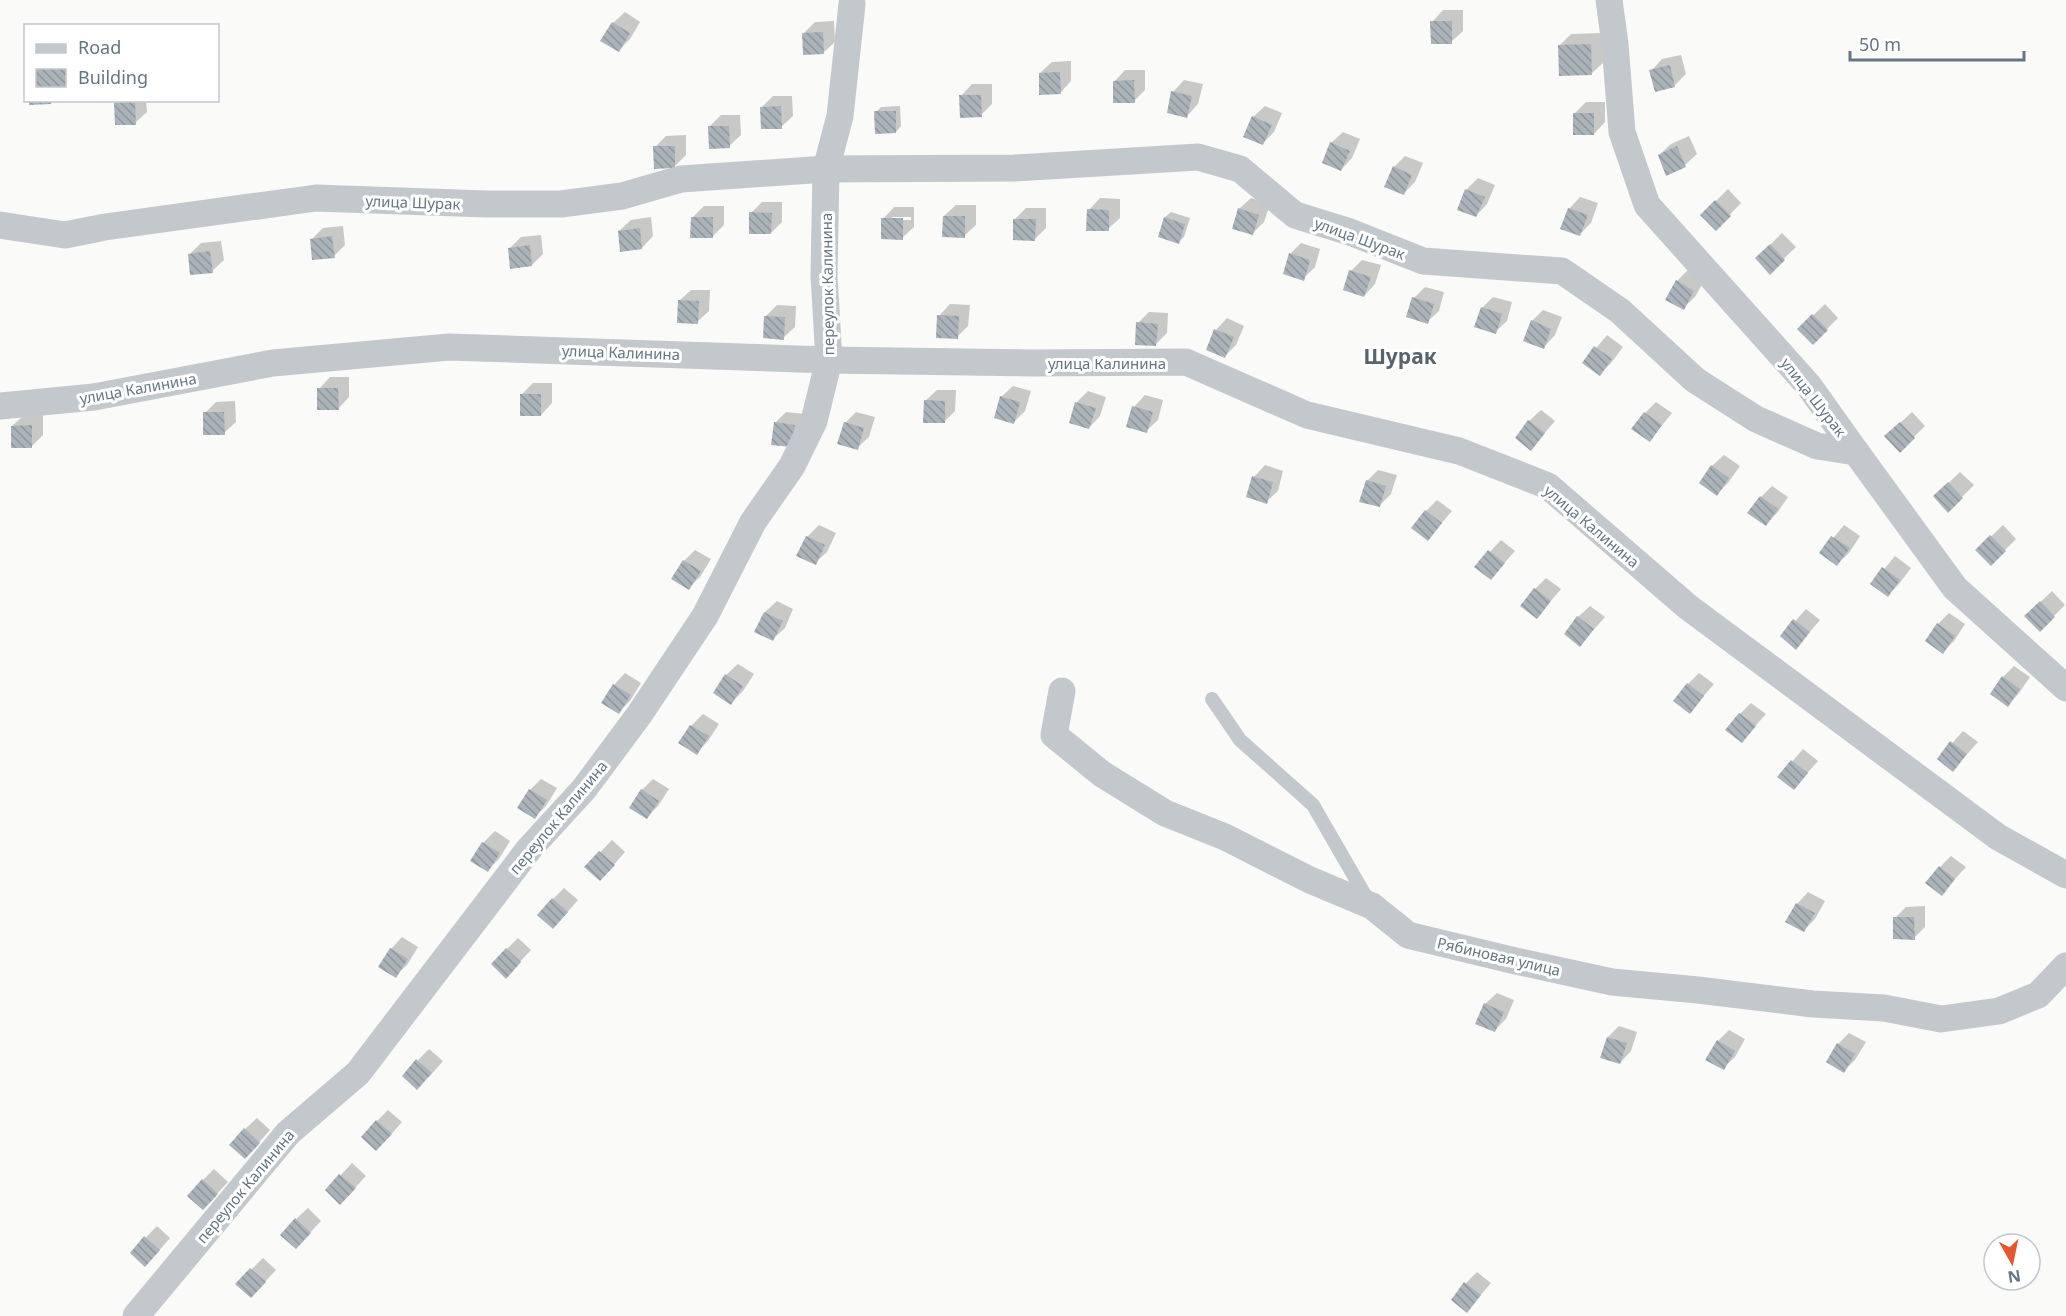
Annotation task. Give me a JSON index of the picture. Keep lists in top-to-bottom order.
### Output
{
  "streets": {
    "street": [
      "улица Шурак",
      "переулок Калинина",
      "улица Калинина",
      "Рябиновая улица"
    ]
  },
  "crossings": [
    ["улица Шурак", "переулок Калинина"],
    ["переулок Калинина", "улица Калинина"]
  ],
  "districts": ["Шурак"],
  "legend": ["Road", "Building"],
  "scale_bar": "50 m",
  "north": "bottom"
}
